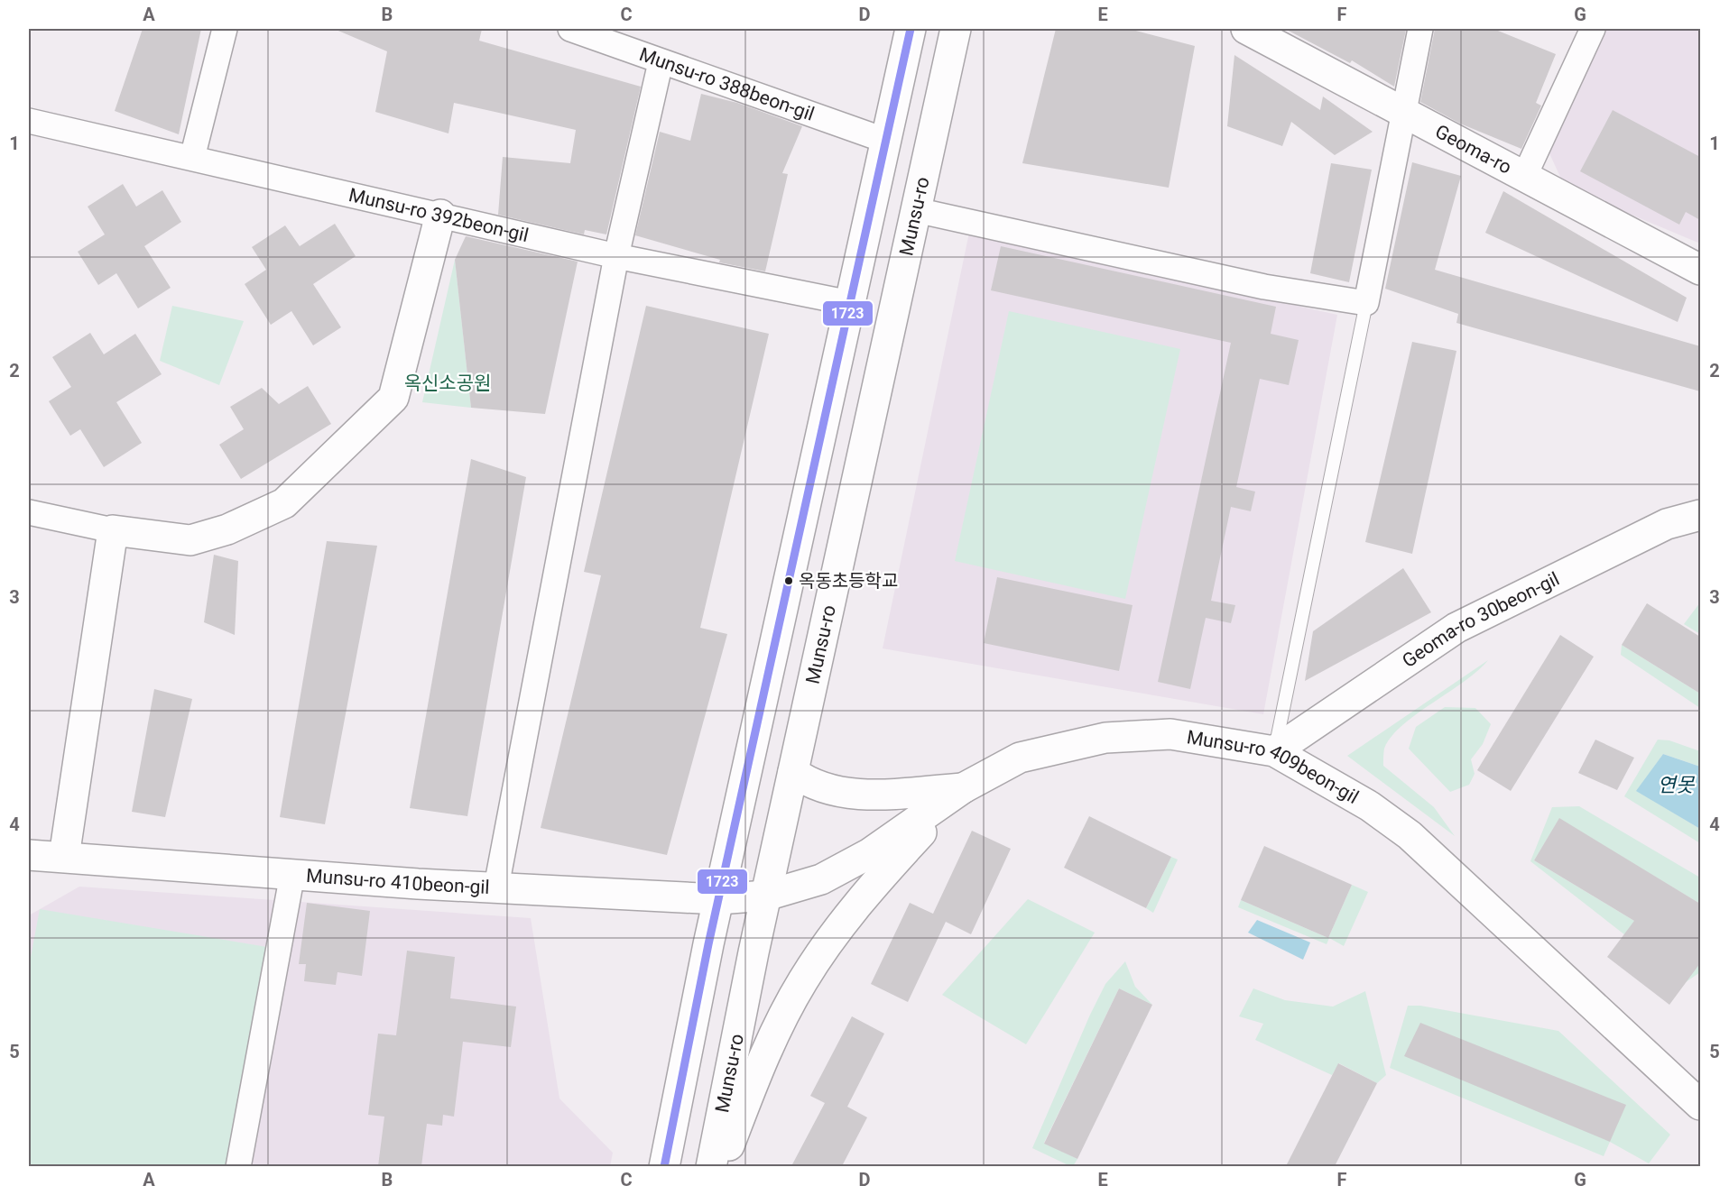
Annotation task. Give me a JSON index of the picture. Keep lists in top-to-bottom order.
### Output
{
  "streets": {
    "street": [
      "Munsu-ro 388beon-gil",
      "Geoma-ro",
      "Munsu-ro 392beon-gil",
      "Munsu-ro",
      "Geoma-ro 30beon-gil",
      "Munsu-ro 409beon-gil",
      "Munsu-ro 410beon-gil"
    ]
  },
  "crossings": [
    ["Munsu-ro", "Munsu-ro 409beon-gil"],
    ["Munsu-ro", "Munsu-ro 410beon-gil"],
    ["Geoma-ro 30beon-gil", "Munsu-ro 409beon-gil"],
    ["Munsu-ro 409beon-gil", "Munsu-ro 410beon-gil"]
  ],
  "water": ["연못"],
  "parks": ["옥신소공원"],
  "places": ["옥동초등학교"],
  "lines": ["transit line 1723"],
  "grid": {
    "columns": [
      "A",
      "B",
      "C",
      "D",
      "E",
      "F",
      "G"
    ],
    "rows": [
      "1",
      "2",
      "3",
      "4",
      "5"
    ]
  }
}
